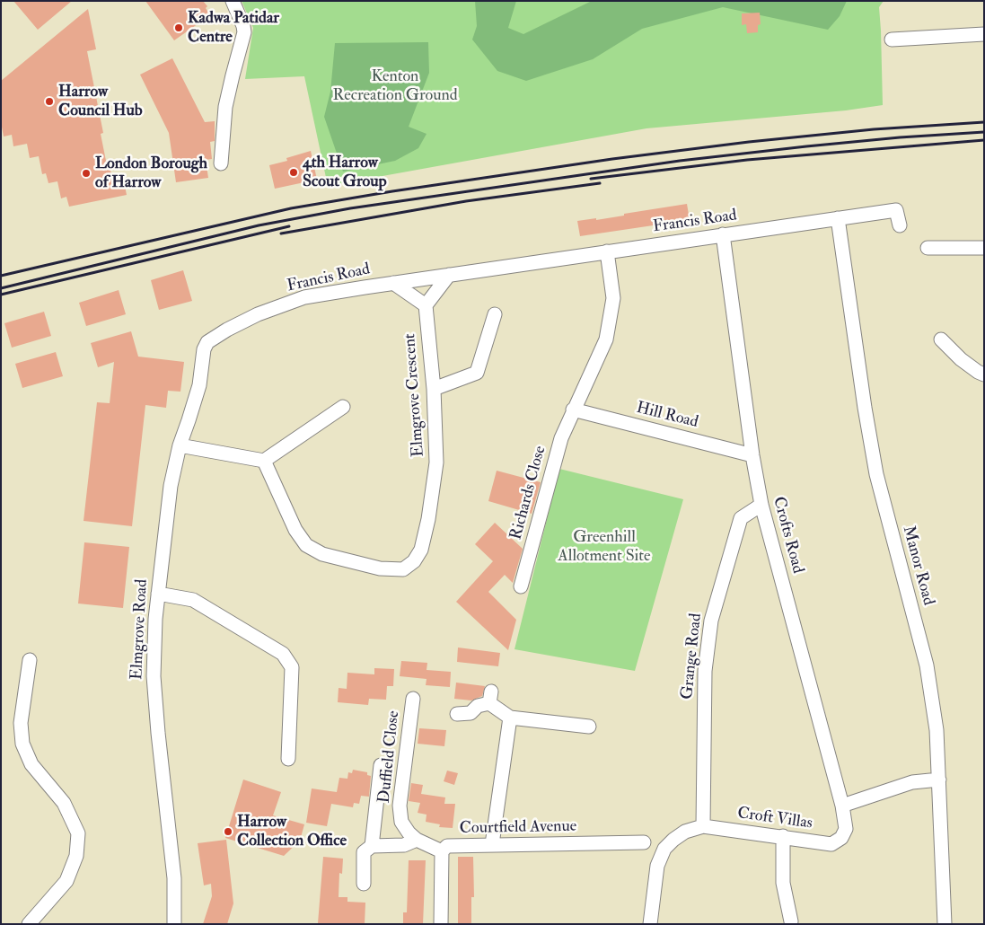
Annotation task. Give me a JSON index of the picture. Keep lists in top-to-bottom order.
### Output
{
  "streets": {
    "street": [
      "Francis Road",
      "Elmgrove Crescent",
      "Hill Road",
      "Richards Close",
      "Crofts Road",
      "Manor Road",
      "Elmgrove Road",
      "Grange Road",
      "Duffield Close",
      "Croft Villas",
      "Courtfield Avenue"
    ]
  },
  "crossings": [
    ["Francis Road", "Richards Close"],
    ["Francis Road", "Crofts Road"],
    ["Francis Road", "Manor Road"],
    ["Francis Road", "Elmgrove Road"],
    ["Hill Road", "Richards Close"],
    ["Hill Road", "Crofts Road"],
    ["Crofts Road", "Grange Road"],
    ["Crofts Road", "Croft Villas"],
    ["Grange Road", "Croft Villas"],
    ["Duffield Close", "Courtfield Avenue"]
  ],
  "parks": ["Kenton Recreation Ground", "Greenhill Allotment Site"],
  "places": [
    "Kadwa Patidar Centre",
    "Harrow Council Hub",
    "4th Harrow Scout Group",
    "London Borough of Harrow",
    "Harrow Collection Office"
  ]
}
